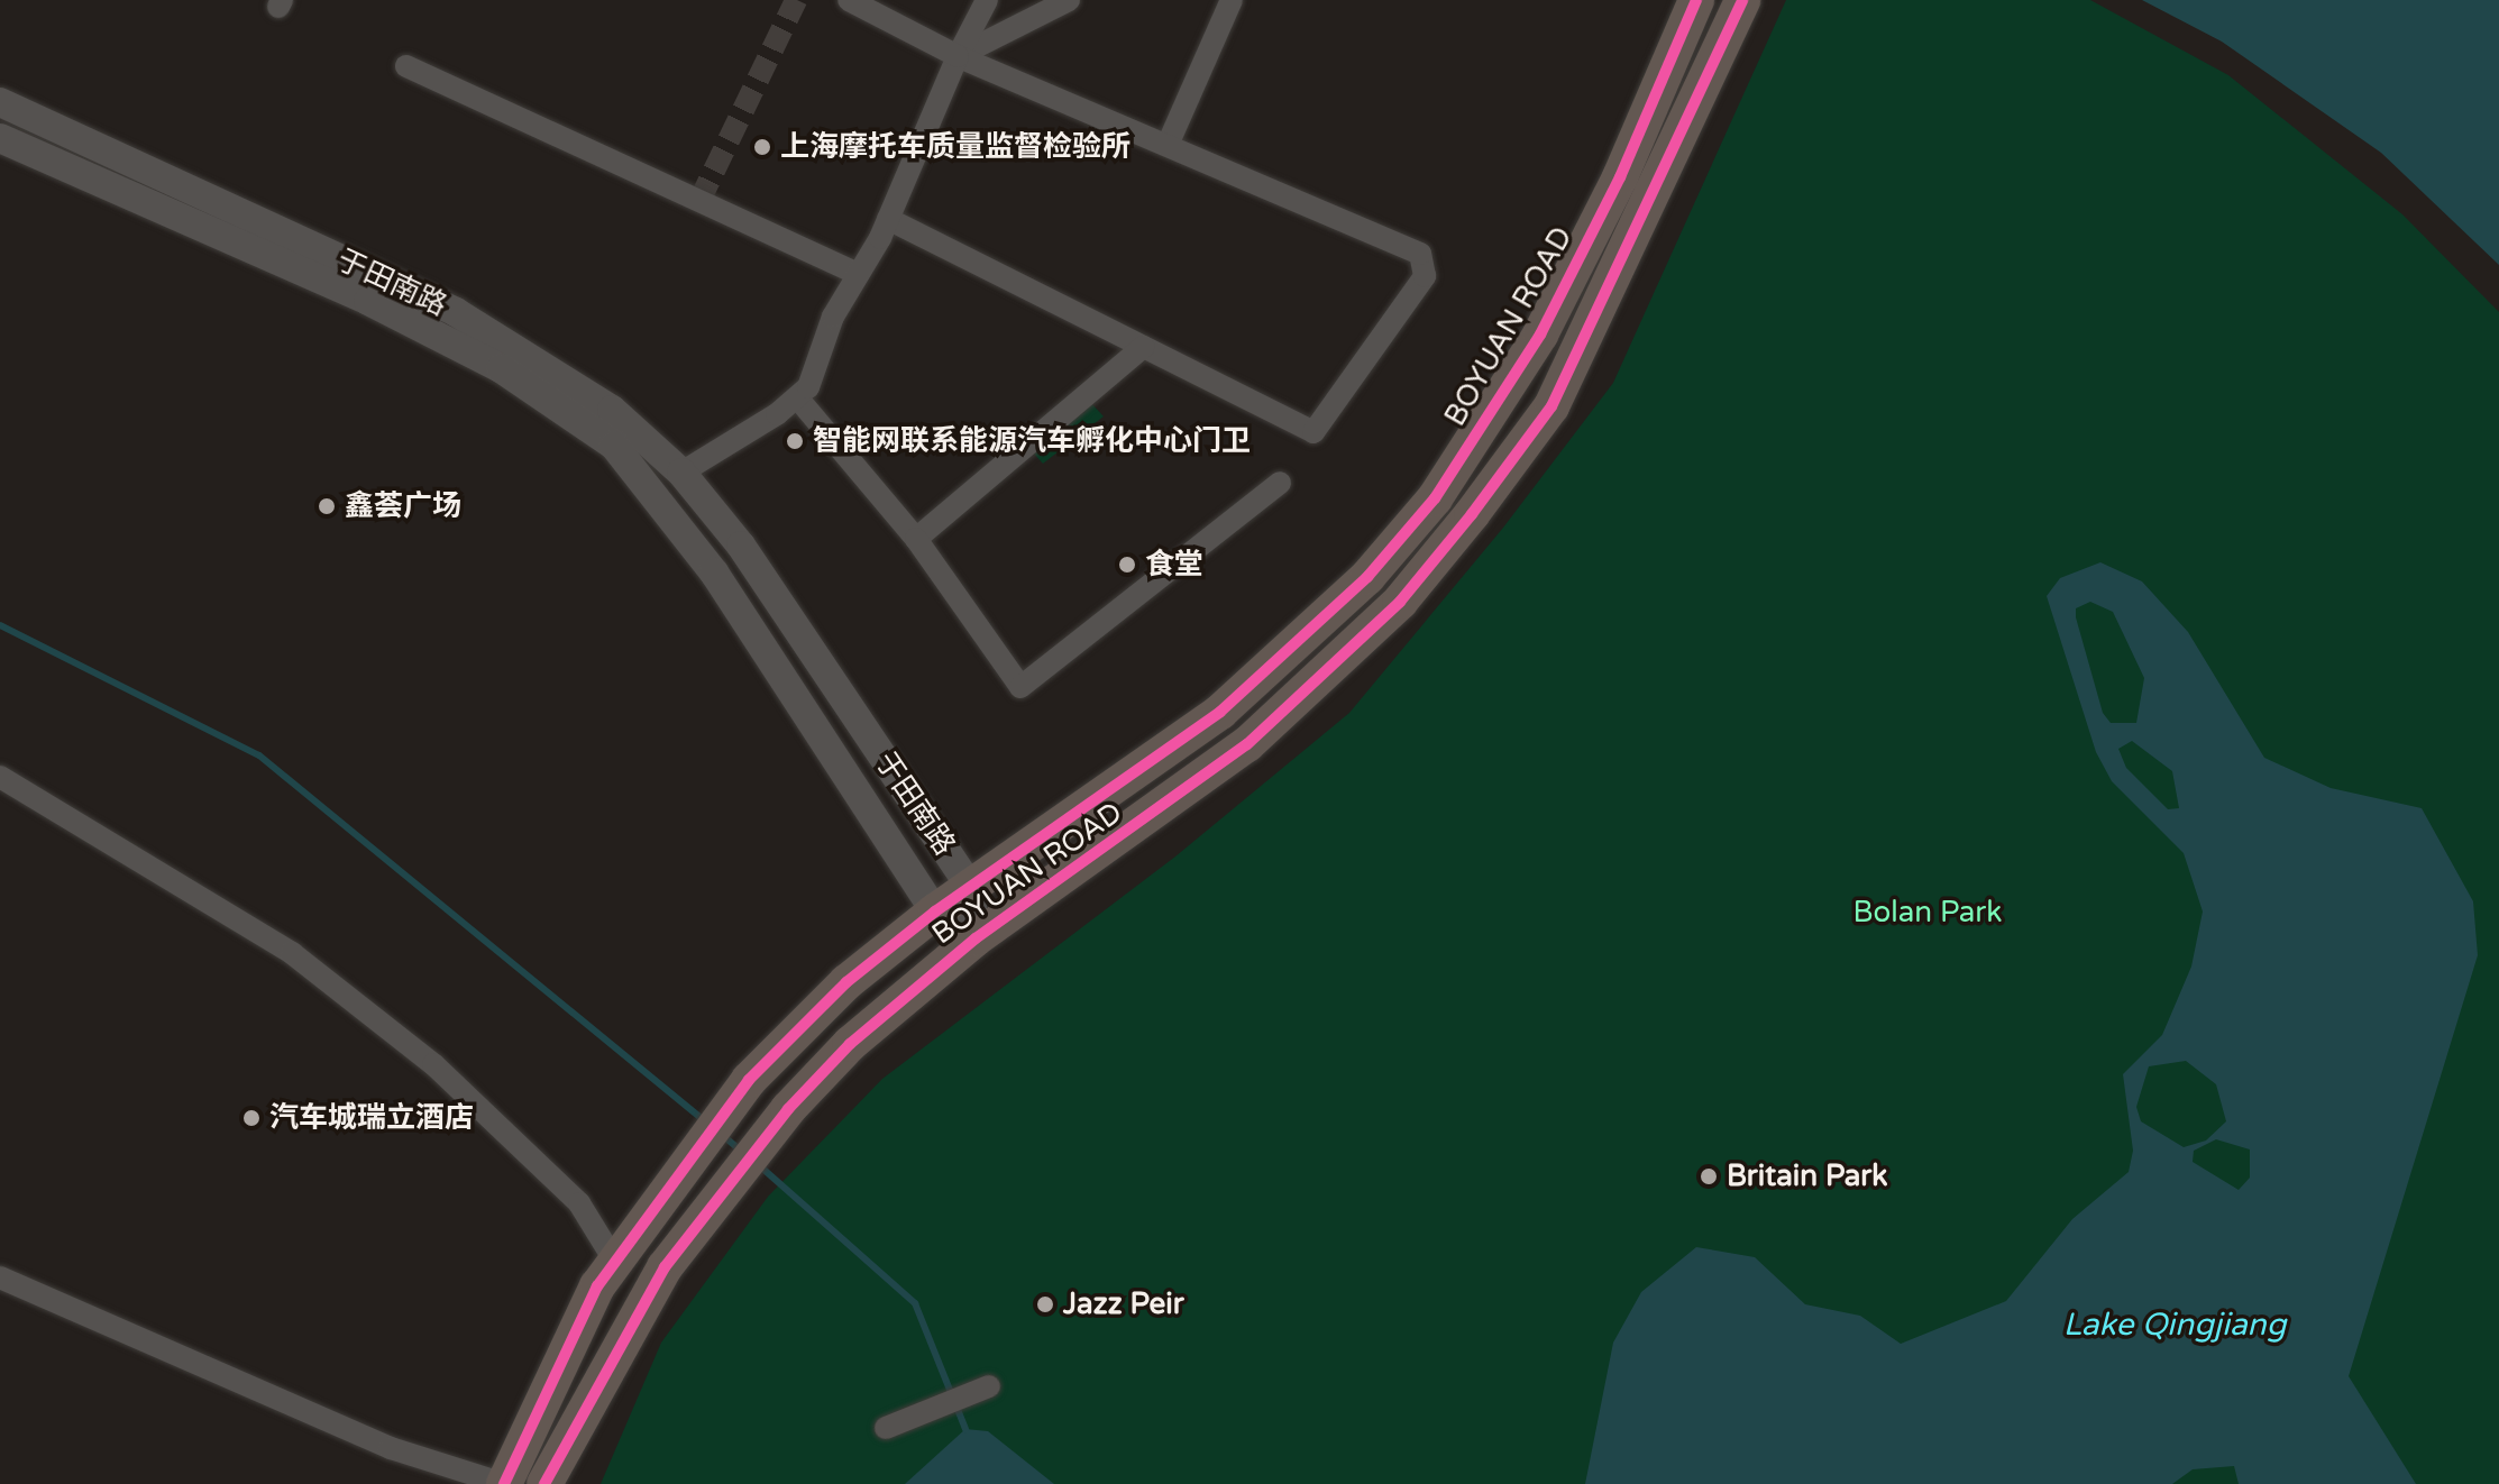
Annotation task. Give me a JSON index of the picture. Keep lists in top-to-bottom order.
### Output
{
  "streets": {
    "main road": ["BOYUAN ROAD"],
    "street": ["于田南路"]
  },
  "crossings": [
    ["于田南路", "BOYUAN ROAD"]
  ],
  "water": ["Lake Qingjiang"],
  "parks": ["Bolan Park"],
  "places": [
    "上海摩托车质量监督检验所",
    "智能网联系能源汽车孵化中心门卫",
    "鑫荟广场",
    "食堂",
    "汽车城瑞立酒店",
    "Britain Park",
    "Jazz Peir"
  ]
}
